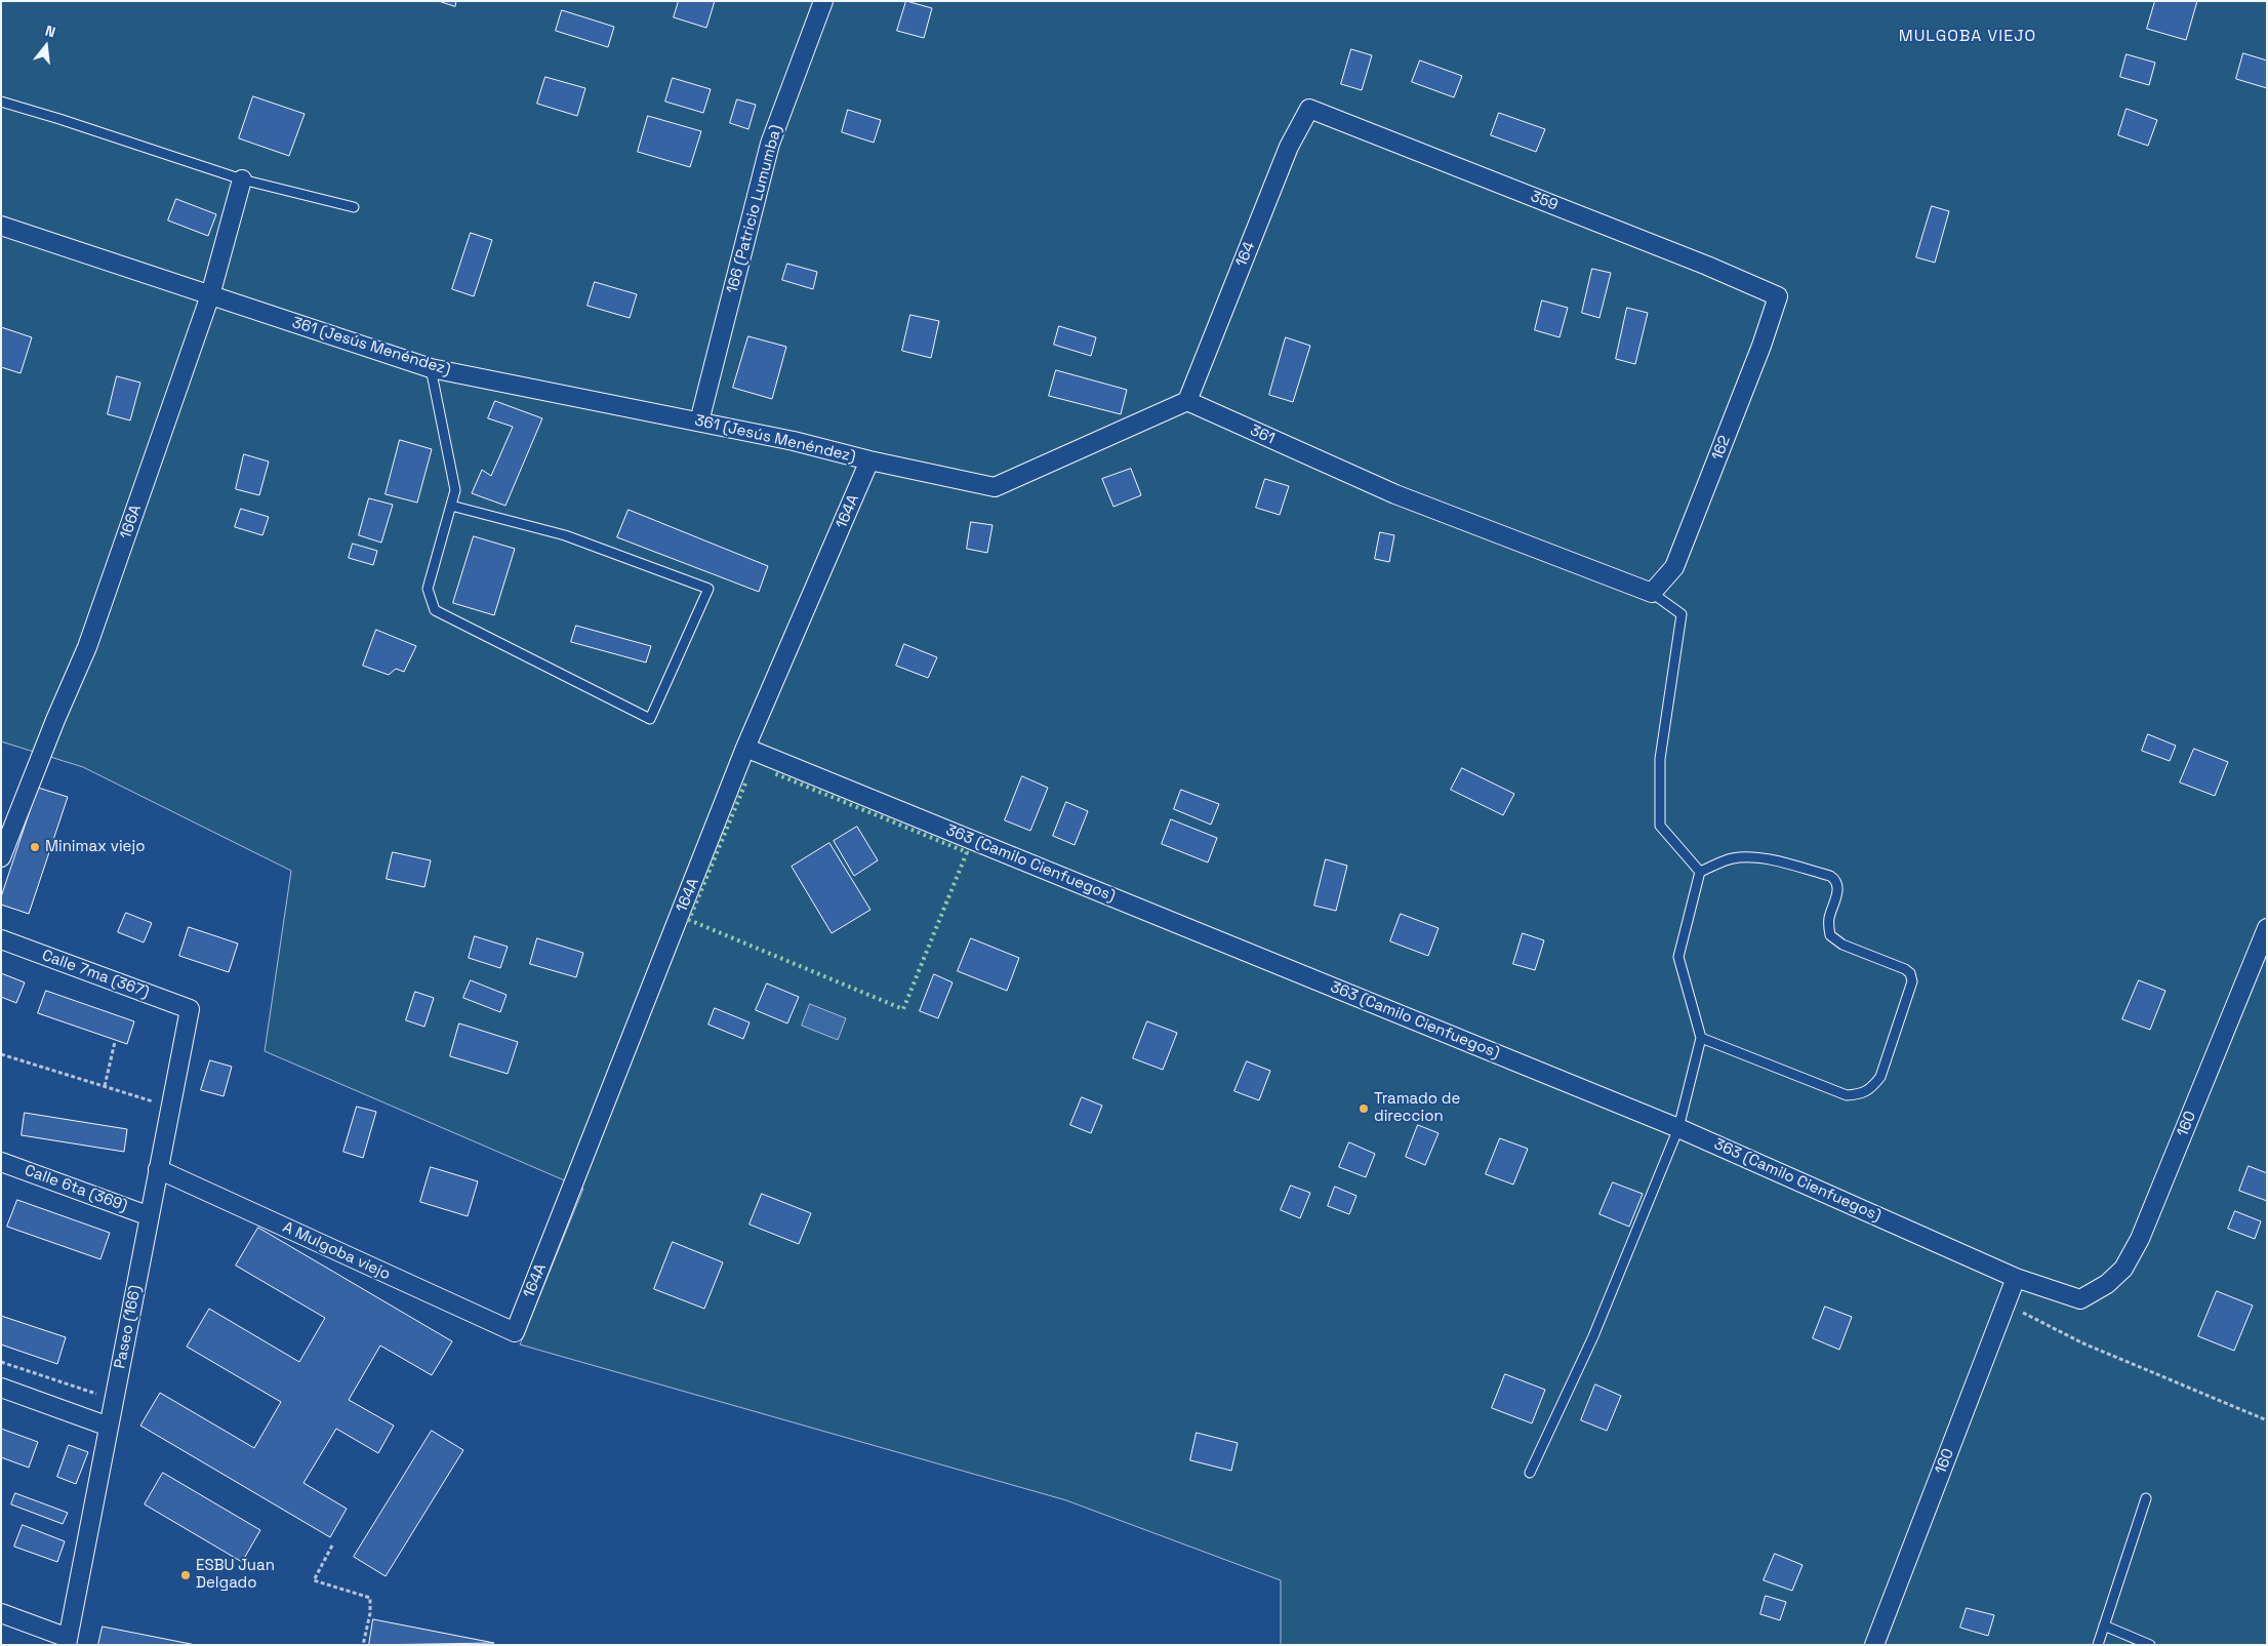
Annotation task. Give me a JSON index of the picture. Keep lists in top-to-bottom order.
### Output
{
  "streets": {
    "street": [
      "359",
      "166 (Patricio Lumumba)",
      "164",
      "361 (Jesús Menéndez)",
      "361",
      "162",
      "164A",
      "166A",
      "363 (Camilo Cienfuegos)",
      "Calle 7ma (367)",
      "160",
      "Calle 6ta (369)",
      "A Mulgoba viejo",
      "Paseo (166)"
    ]
  },
  "crossings": [
    ["359", "164"],
    ["359", "162"],
    ["166 (Patricio Lumumba)", "361 (Jesús Menéndez)"],
    ["164", "361"],
    ["361 (Jesús Menéndez)", "164A"],
    ["361 (Jesús Menéndez)", "166A"],
    ["361", "162"],
    ["164A", "363 (Camilo Cienfuegos)"],
    ["164A", "A Mulgoba viejo"],
    ["363 (Camilo Cienfuegos)", "160"],
    ["Calle 7ma (367)", "Paseo (166)"],
    ["Calle 6ta (369)", "Paseo (166)"],
    ["A Mulgoba viejo", "Paseo (166)"]
  ],
  "districts": ["MULGOBA VIEJO"],
  "places": ["Minimax viejo", "Tramado de direccion", "ESBU Juan Delgado"],
  "north": "top"
}
